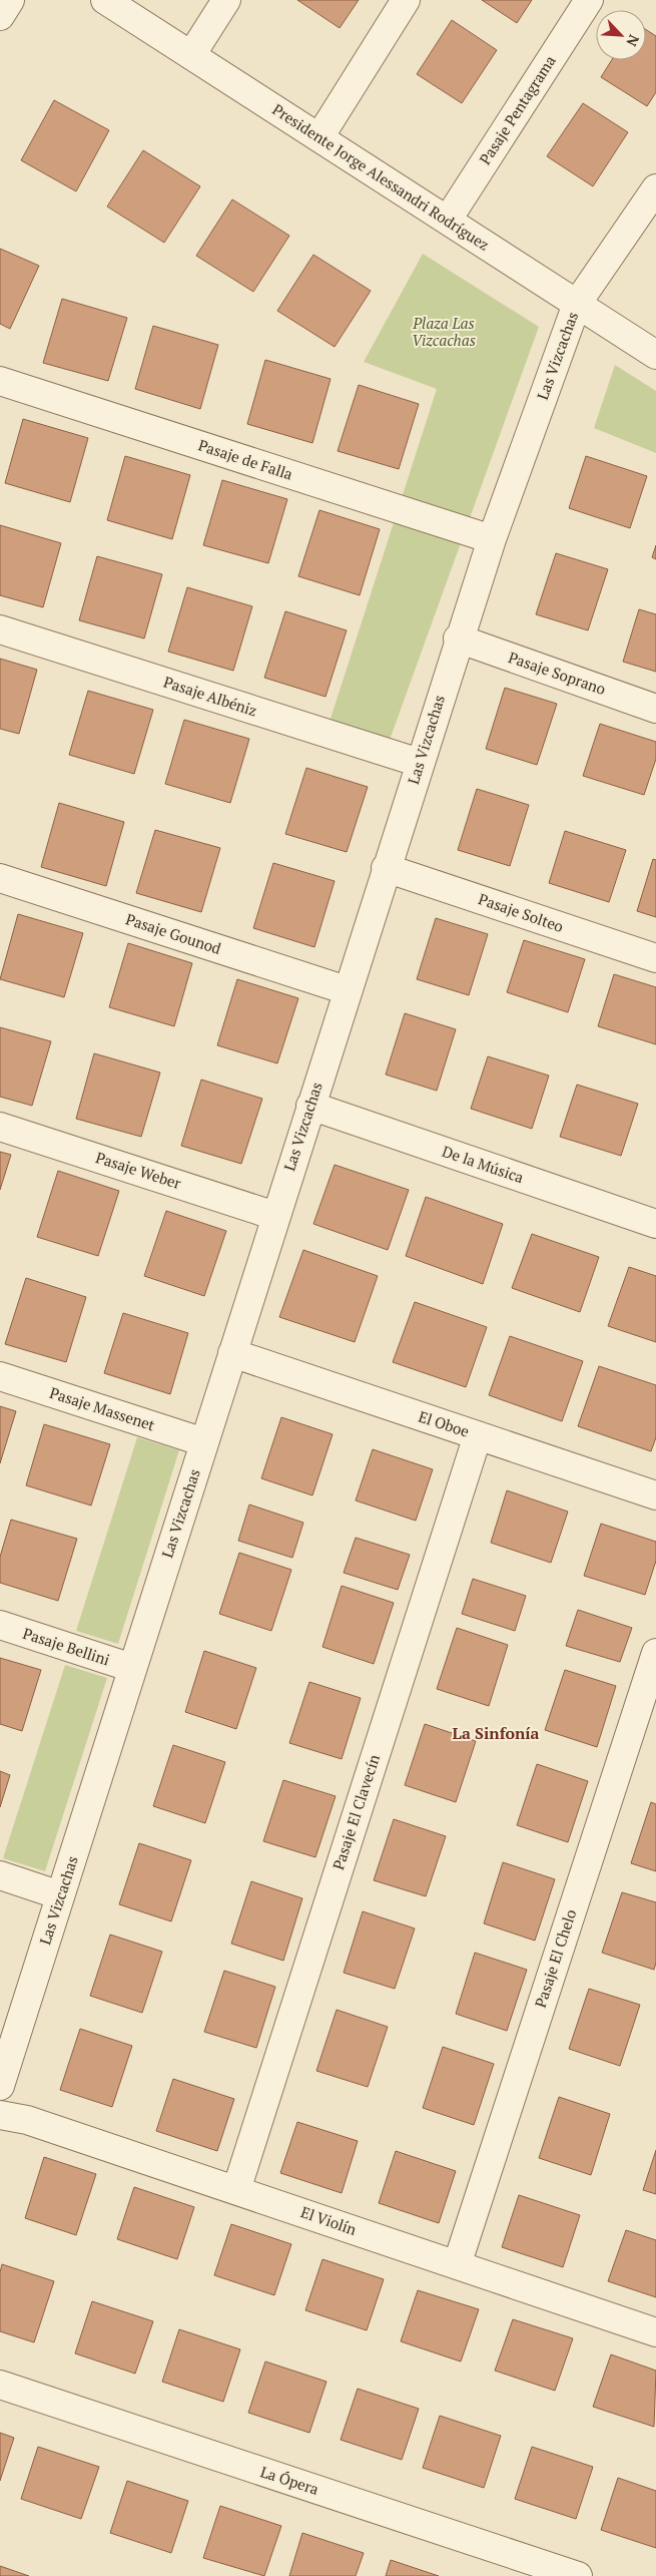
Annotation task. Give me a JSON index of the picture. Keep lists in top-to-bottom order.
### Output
{
  "streets": {
    "street": [
      "Pasaje Pentagrama",
      "Presidente Jorge Alessandri Rodríguez",
      "Las Vizcachas",
      "Pasaje de Falla",
      "Pasaje Soprano",
      "Pasaje Albéniz",
      "Pasaje Solteo",
      "Pasaje Gounod",
      "De la Música",
      "Pasaje Weber",
      "Pasaje Massenet",
      "El Oboe",
      "Pasaje Bellini",
      "Pasaje El Clavecín",
      "Pasaje El Chelo",
      "El Violín",
      "La Ópera"
    ]
  },
  "crossings": [
    ["Pasaje Pentagrama", "Presidente Jorge Alessandri Rodríguez"],
    ["Presidente Jorge Alessandri Rodríguez", "Las Vizcachas"],
    ["Las Vizcachas", "Pasaje de Falla"],
    ["Las Vizcachas", "Pasaje Soprano"],
    ["Las Vizcachas", "Pasaje Albéniz"],
    ["Las Vizcachas", "Pasaje Solteo"],
    ["Las Vizcachas", "Pasaje Gounod"],
    ["Las Vizcachas", "De la Música"],
    ["Las Vizcachas", "Pasaje Weber"],
    ["Las Vizcachas", "Pasaje Massenet"],
    ["Las Vizcachas", "El Oboe"],
    ["Las Vizcachas", "Pasaje Bellini"],
    ["El Oboe", "Pasaje El Clavecín"],
    ["Pasaje El Clavecín", "El Violín"],
    ["Pasaje El Chelo", "El Violín"]
  ],
  "districts": ["La Sinfonía"],
  "parks": ["Plaza Las Vizcachas"],
  "north": "bottom right"
}
